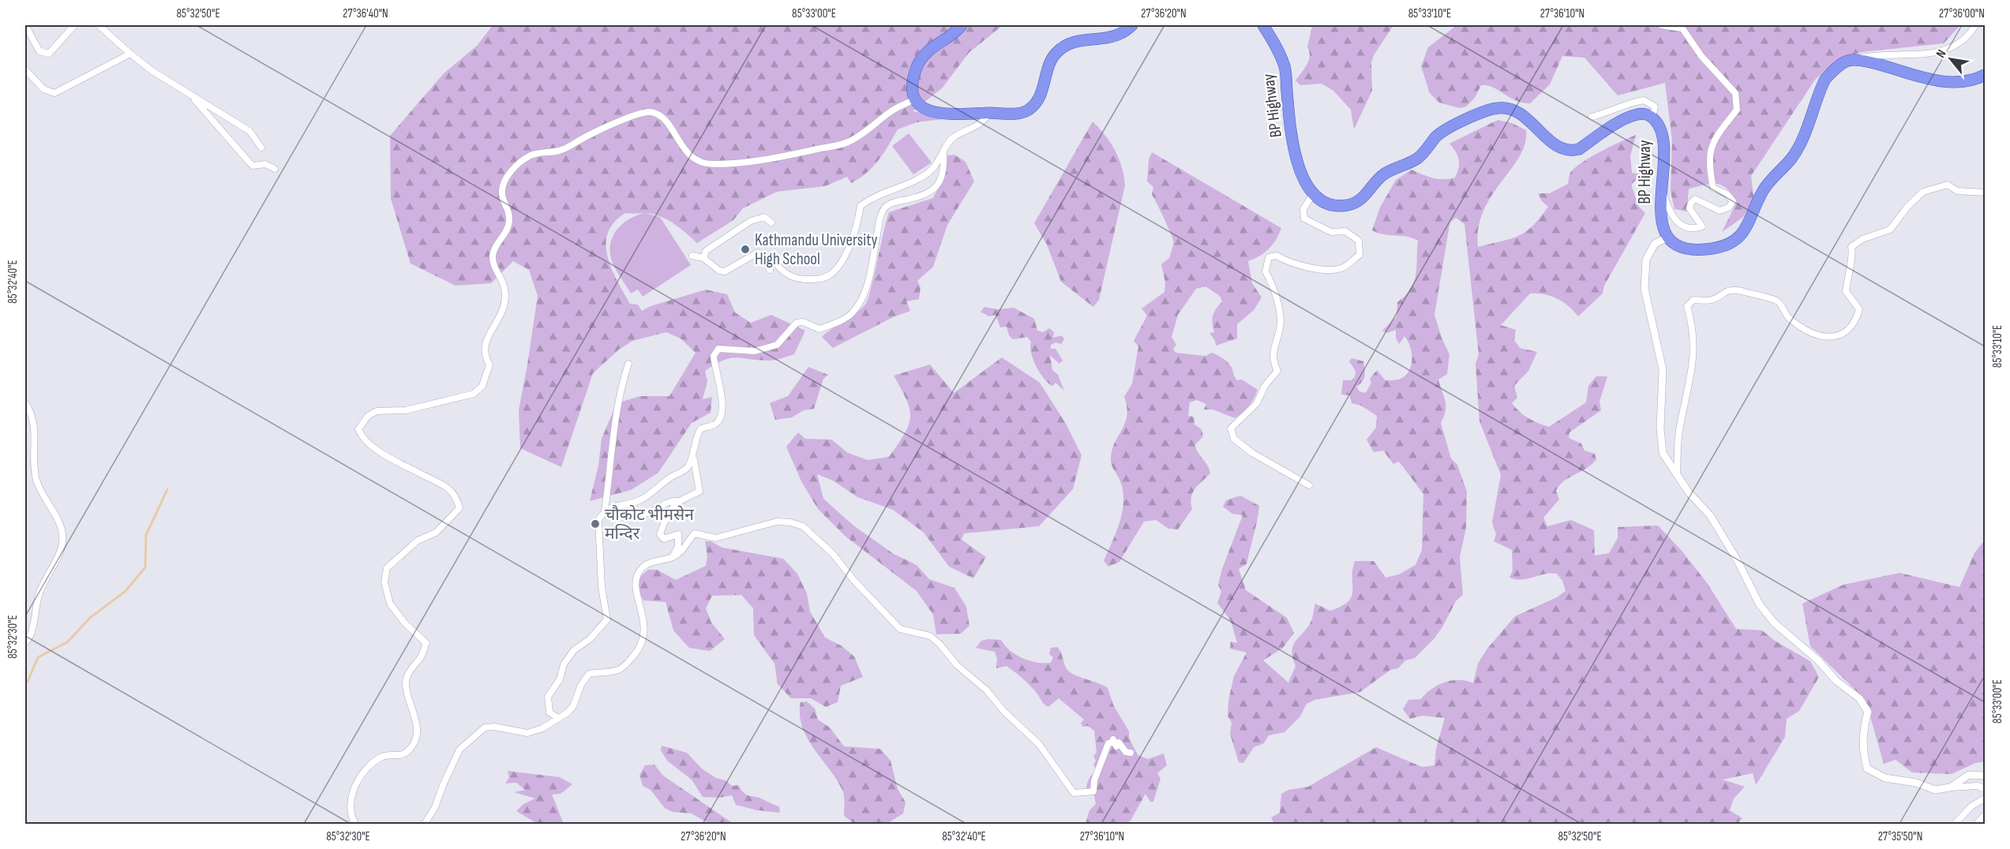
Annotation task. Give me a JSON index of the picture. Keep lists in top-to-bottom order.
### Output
{
  "streets": {
    "highway": ["BP Highway"]
  },
  "places": ["Kathmandu University High School", "चौकोट भीमसेन मन्दिर"],
  "north": "top left",
  "coordinates": [
    "85°32'50\"E",
    "27°36'40\"N",
    "85°33'00\"E",
    "27°36'20\"N",
    "85°33'10\"E",
    "27°36'10\"N",
    "27°36'00\"N",
    "85°32'40\"E",
    "85°32'30\"E",
    "27°35'50\"N"
  ]
}
